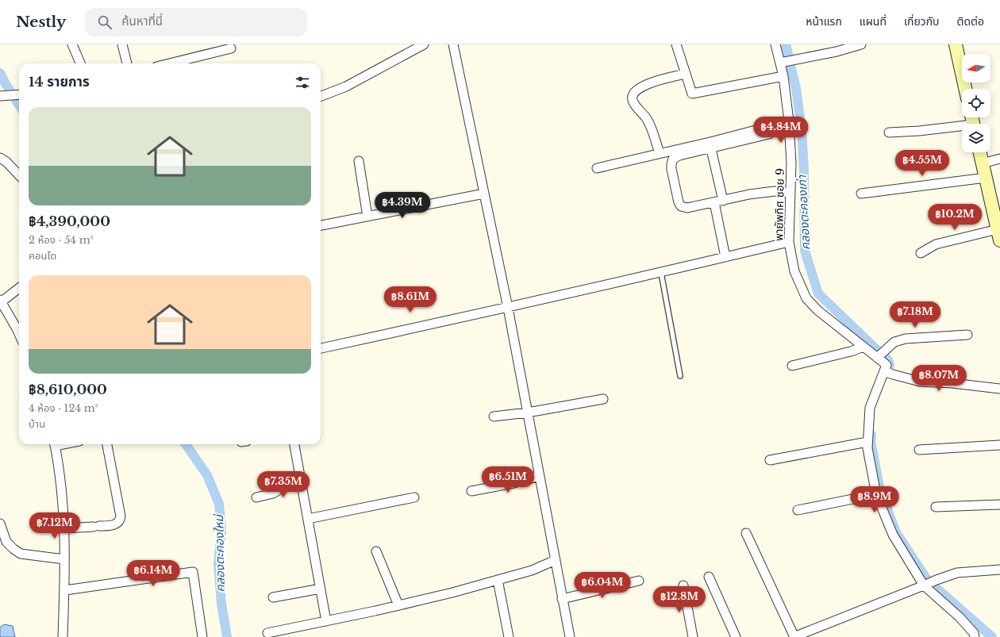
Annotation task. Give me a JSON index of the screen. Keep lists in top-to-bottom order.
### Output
{
  "streets": {
    "street": ["พายัพทิศ ซอย 9"]
  },
  "water": ["คลองตะคองเก่า", "คลองตะคองใหม่"],
  "north": "left",
  "page": {
    "header": "Nestly",
    "search": "ค้นหาที่นี่",
    "nav": [
      "หน้าแรก",
      "แผนที่",
      "เกี่ยวกับ",
      "ติดต่อ"
    ],
    "heading": "14 รายการ",
    "list": [
      {
        "name": "฿4,390,000",
        "note": "2 ห้อง · 54 m² · คอนโด"
      },
      {
        "name": "฿8,610,000",
        "note": "4 ห้อง · 124 m² · บ้าน"
      }
    ],
    "price": [
      "฿4.84M",
      "฿4.55M",
      "฿4.39M",
      "฿10.2M",
      "฿8.61M",
      "฿7.18M",
      "฿8.07M",
      "฿6.51M",
      "฿7.35M",
      "฿8.9M",
      "฿7.12M",
      "฿6.14M",
      "฿6.04M",
      "฿12.8M"
    ]
  }
}
